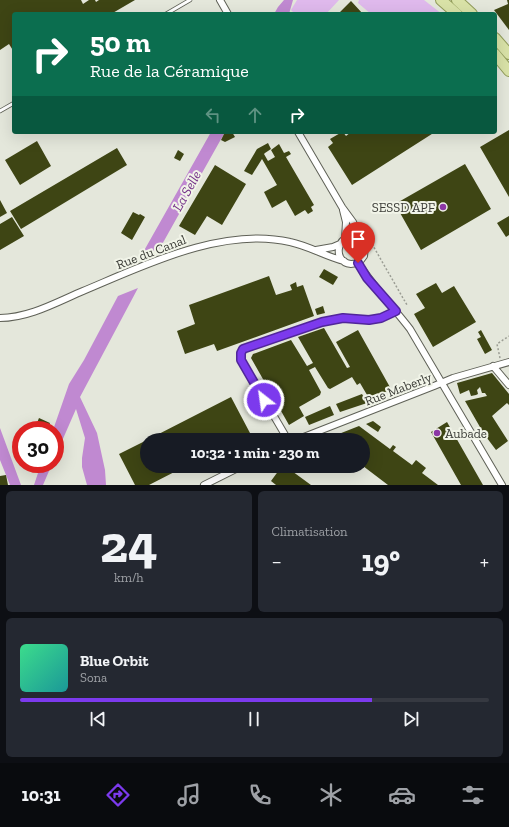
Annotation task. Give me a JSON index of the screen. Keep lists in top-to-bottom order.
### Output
{
  "streets": {
    "street": ["Rue du Canal", "Rue Maberly"]
  },
  "water": ["La Selle"],
  "places": ["SESSD APF", "Aubade"],
  "page": {
    "turn": ["50 m", "Rue de la Céramique"],
    "limit": "30",
    "trip": "10:32 · 1 min · 230 m",
    "tile": [
      ["24", "km/h"],
      "Climatisation"
    ],
    "heat": ["−", "19°", "+"],
    "song": ["Blue Orbit", "Sona"],
    "tabs": "10:31"
  }
}
